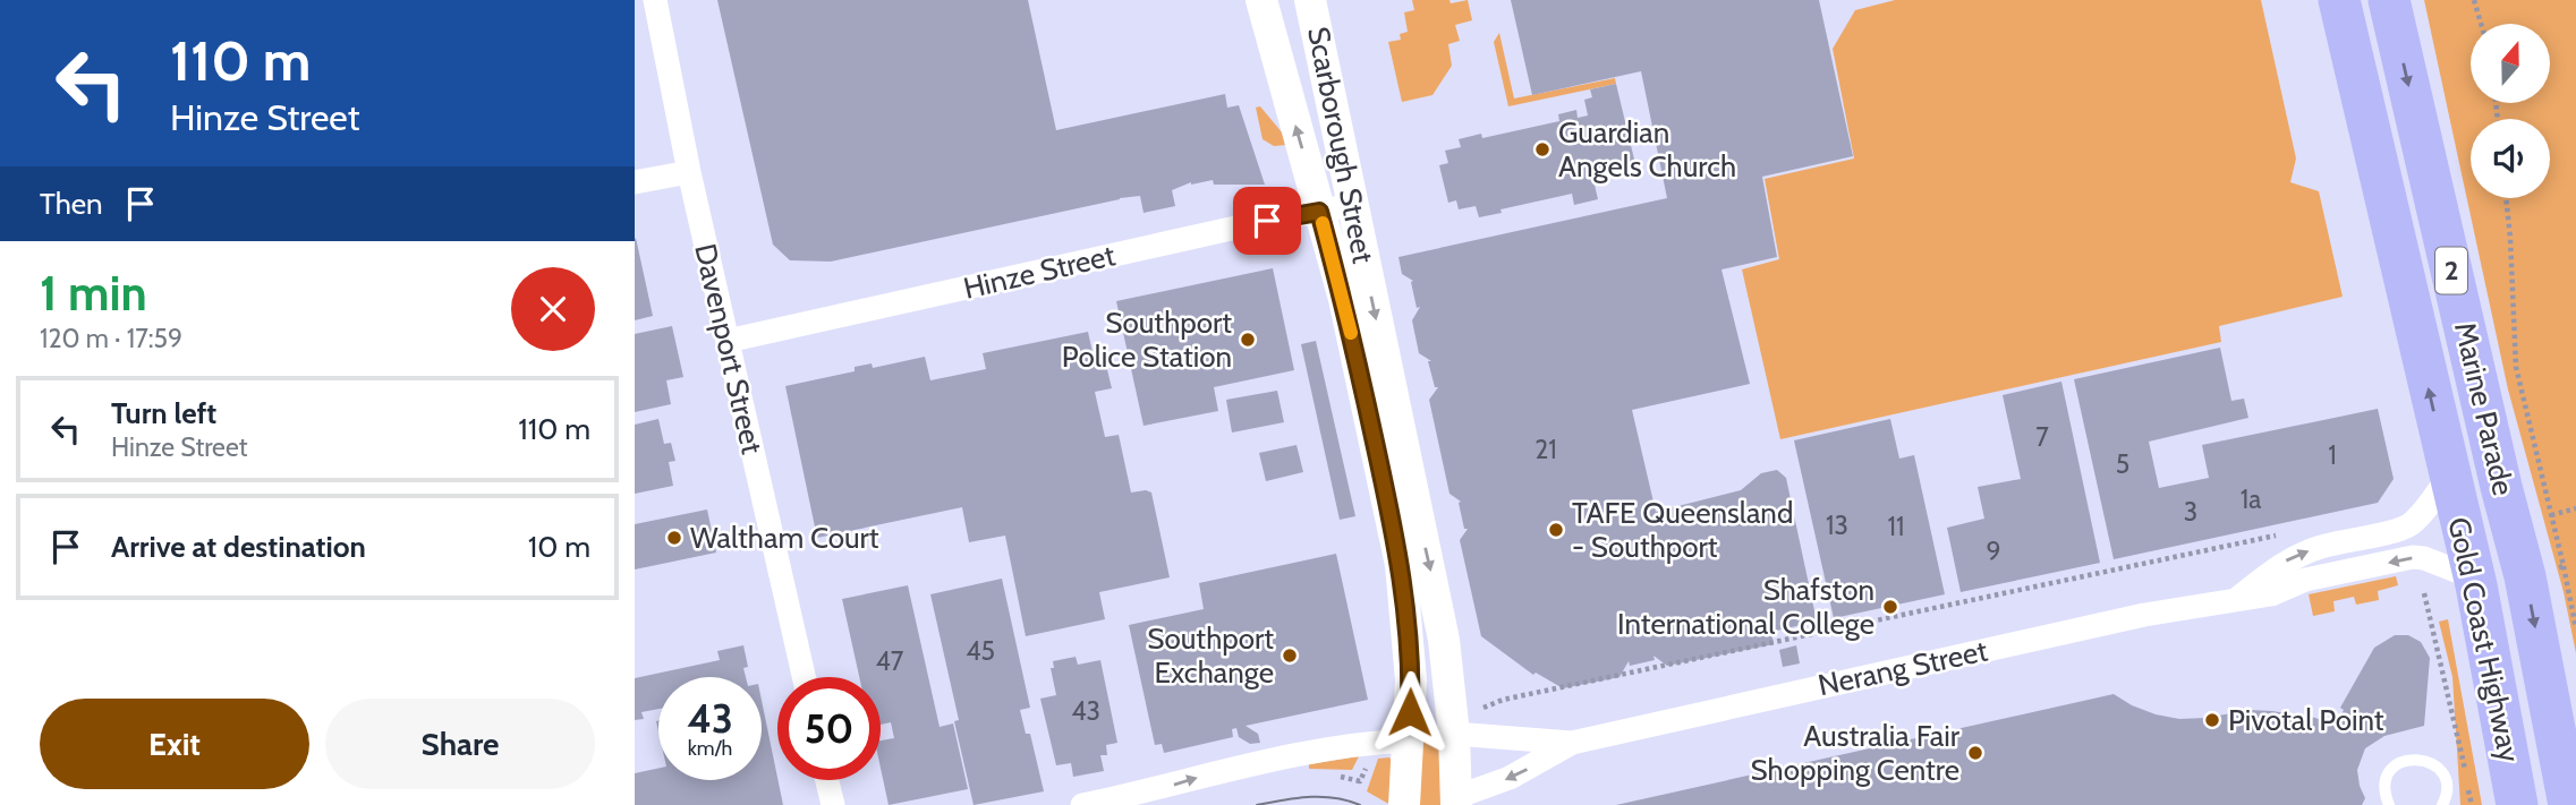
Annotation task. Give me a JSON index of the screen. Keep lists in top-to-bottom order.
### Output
{
  "streets": {
    "highway": ["2", "Marine Parade", "Gold Coast Highway"],
    "main road": ["Scarborough Street"],
    "street": ["Hinze Street", "Davenport Street", "Nerang Street"]
  },
  "crossings": [
    ["Scarborough Street", "Hinze Street"],
    ["Scarborough Street", "Nerang Street"],
    ["Hinze Street", "Davenport Street"],
    ["Marine Parade", "Gold Coast Highway"],
    ["Marine Parade", "Nerang Street"],
    ["Gold Coast Highway", "Nerang Street"]
  ],
  "places": [
    "Guardian Angels Church",
    "Southport Police Station",
    "TAFE Queensland - Southport",
    "Waltham Court",
    "Shafston International College",
    "Southport Exchange",
    "Pivotal Point",
    "Australia Fair Shopping Centre"
  ],
  "house_numbers": [
    "7",
    "21",
    "1",
    "5",
    "1a",
    "3",
    "13",
    "11",
    "9",
    "45",
    "47",
    "43"
  ],
  "north": "top",
  "page": {
    "turn": ["110 m", "Hinze Street"],
    "then": "Then",
    "heading": ["1 min", "120 m · 17:59"],
    "list": [
      {
        "name": "Turn left",
        "note": "Hinze Street",
        "value": "110 m"
      },
      {
        "name": "Arrive at destination",
        "value": "10 m"
      }
    ],
    "speed": "43 km/h",
    "limit": "50",
    "buttons": ["Exit", "Share"]
  }
}
